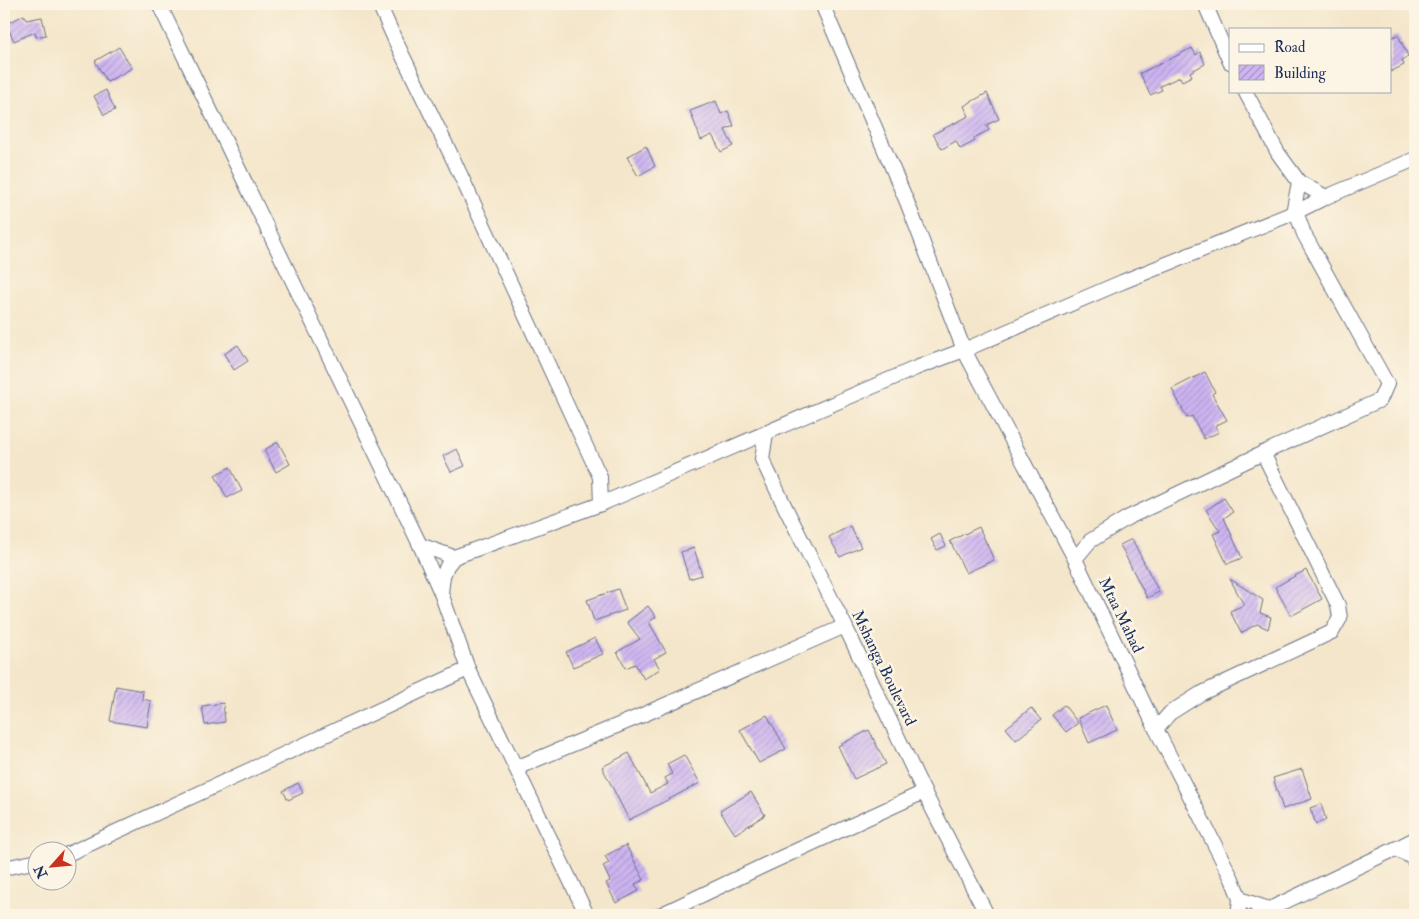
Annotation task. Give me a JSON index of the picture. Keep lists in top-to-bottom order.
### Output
{
  "streets": {
    "street": ["Mtaa Mahad", "Mshanga Boulevard"]
  },
  "legend": ["Road", "Building"],
  "north": "bottom left"
}
